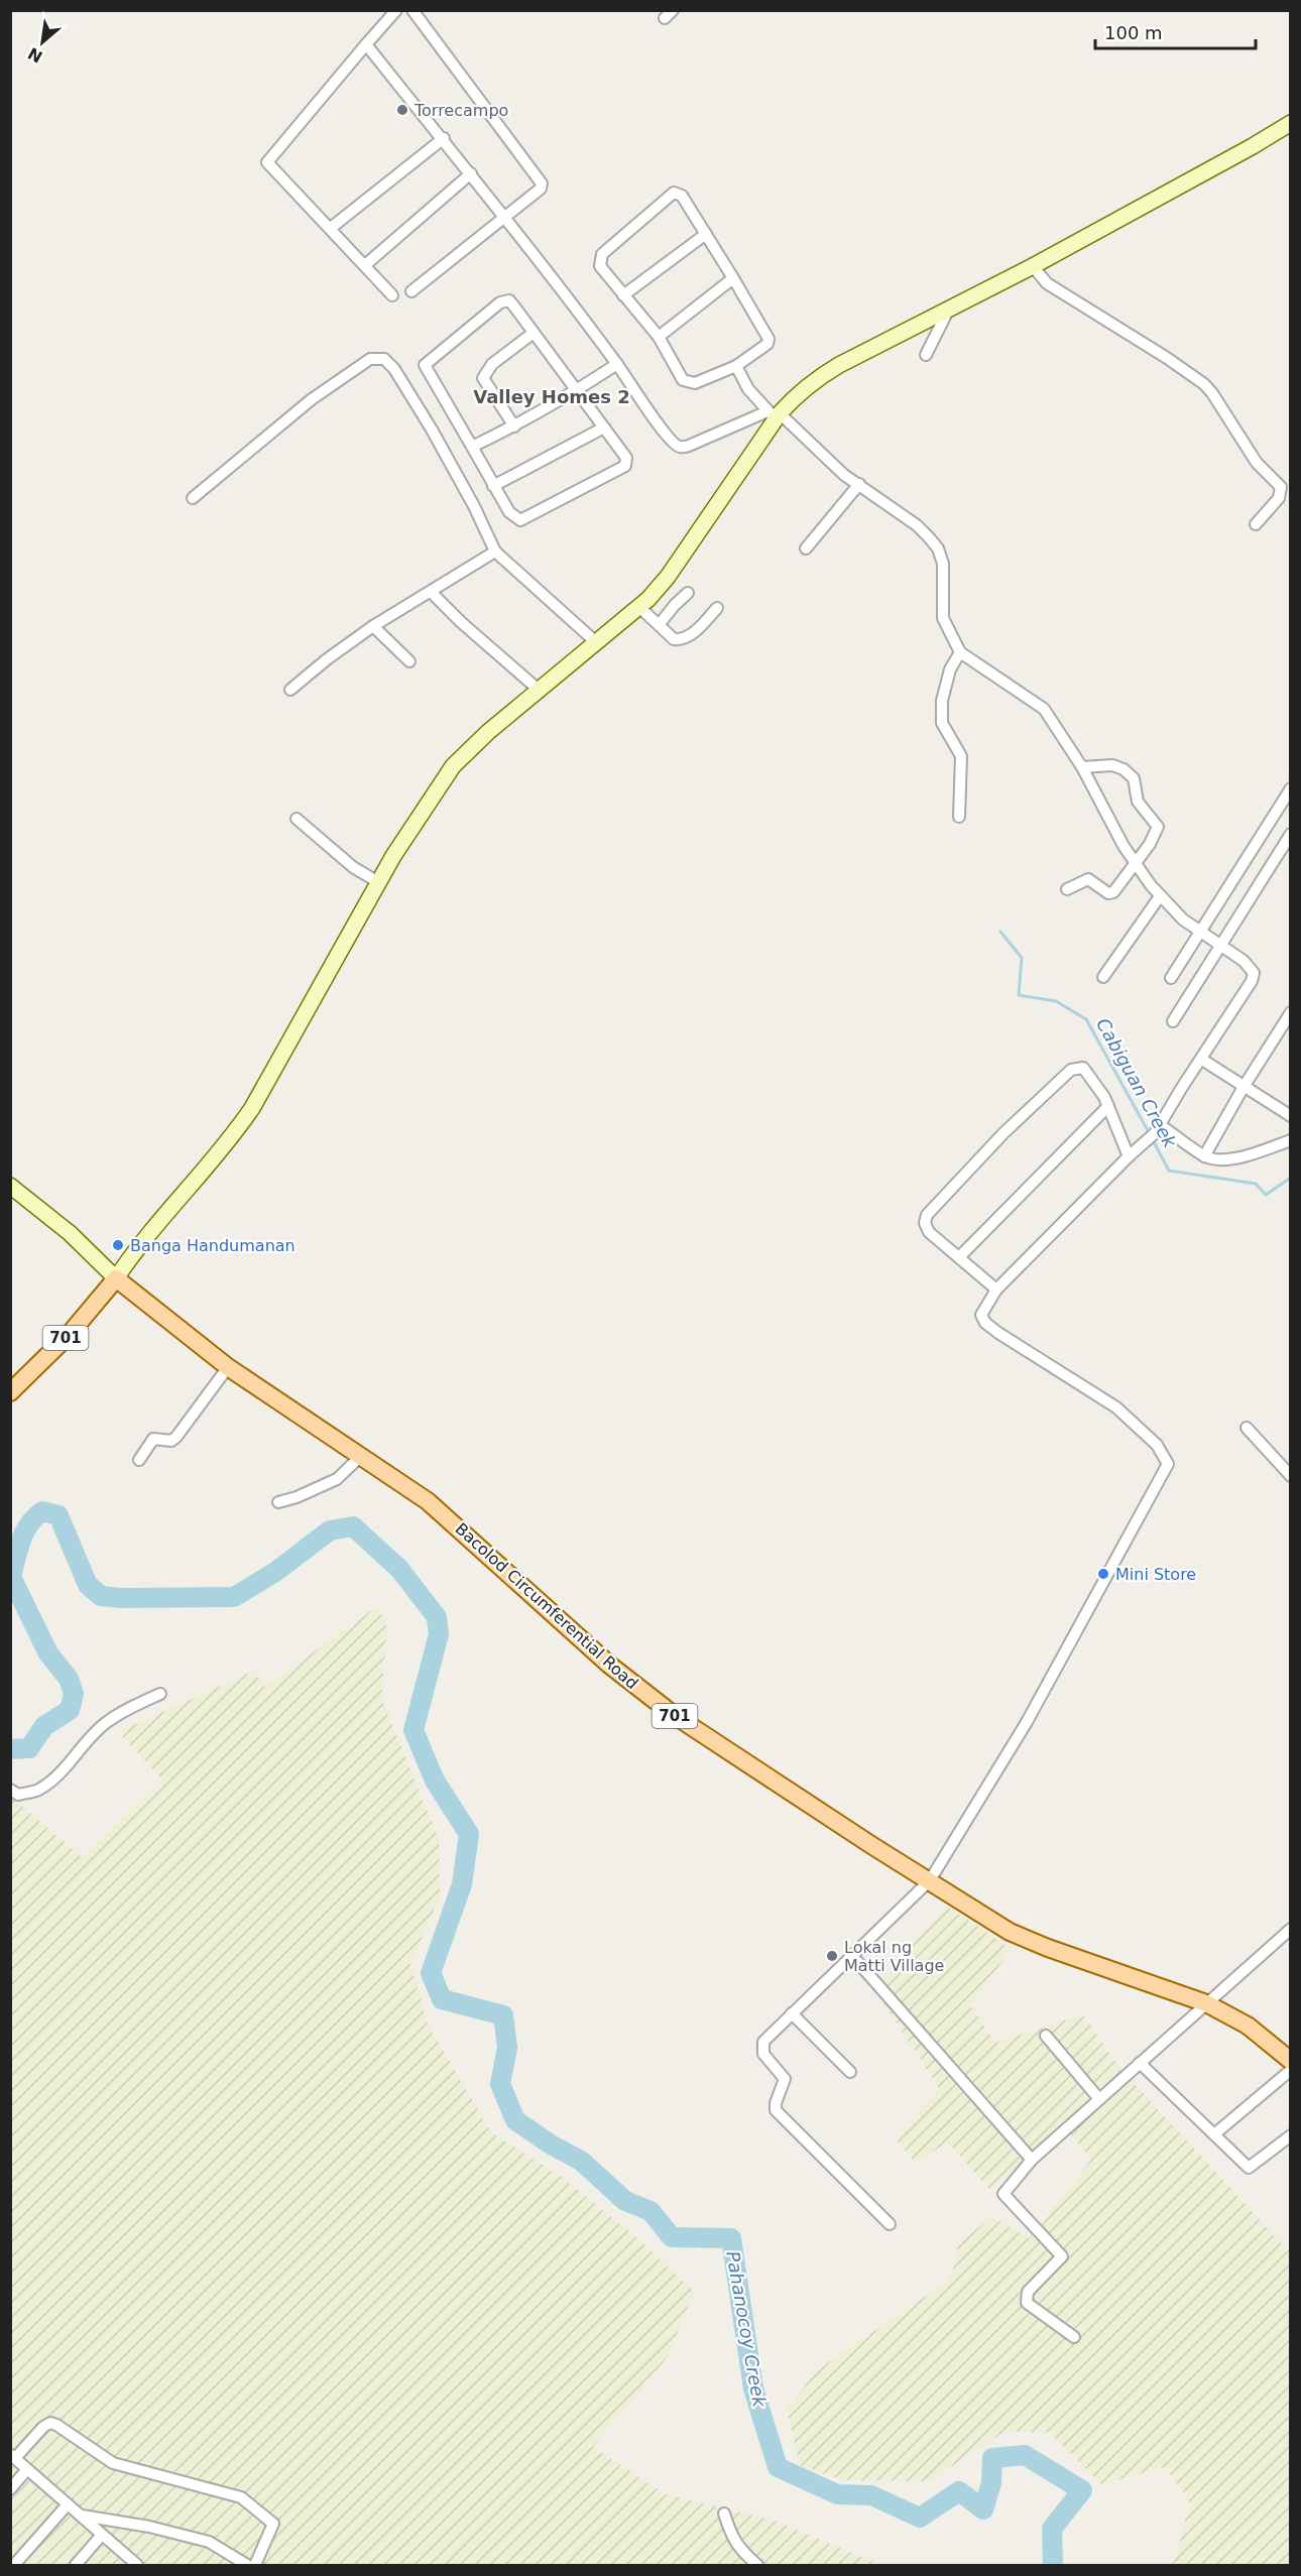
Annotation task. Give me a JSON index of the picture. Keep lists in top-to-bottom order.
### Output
{
  "streets": {
    "main road": ["701", "Bacolod Circumferential Road"]
  },
  "crossings": [
    ["701", "Bacolod Circumferential Road"]
  ],
  "districts": ["Valley Homes 2"],
  "water": ["Cabiguan Creek", "Pahanocoy Creek"],
  "places": [
    "Torrecampo",
    "Banga Handumanan",
    "Mini Store",
    "Lokal ng Matti Village"
  ],
  "scale_bar": "100 m",
  "north": "bottom left"
}
